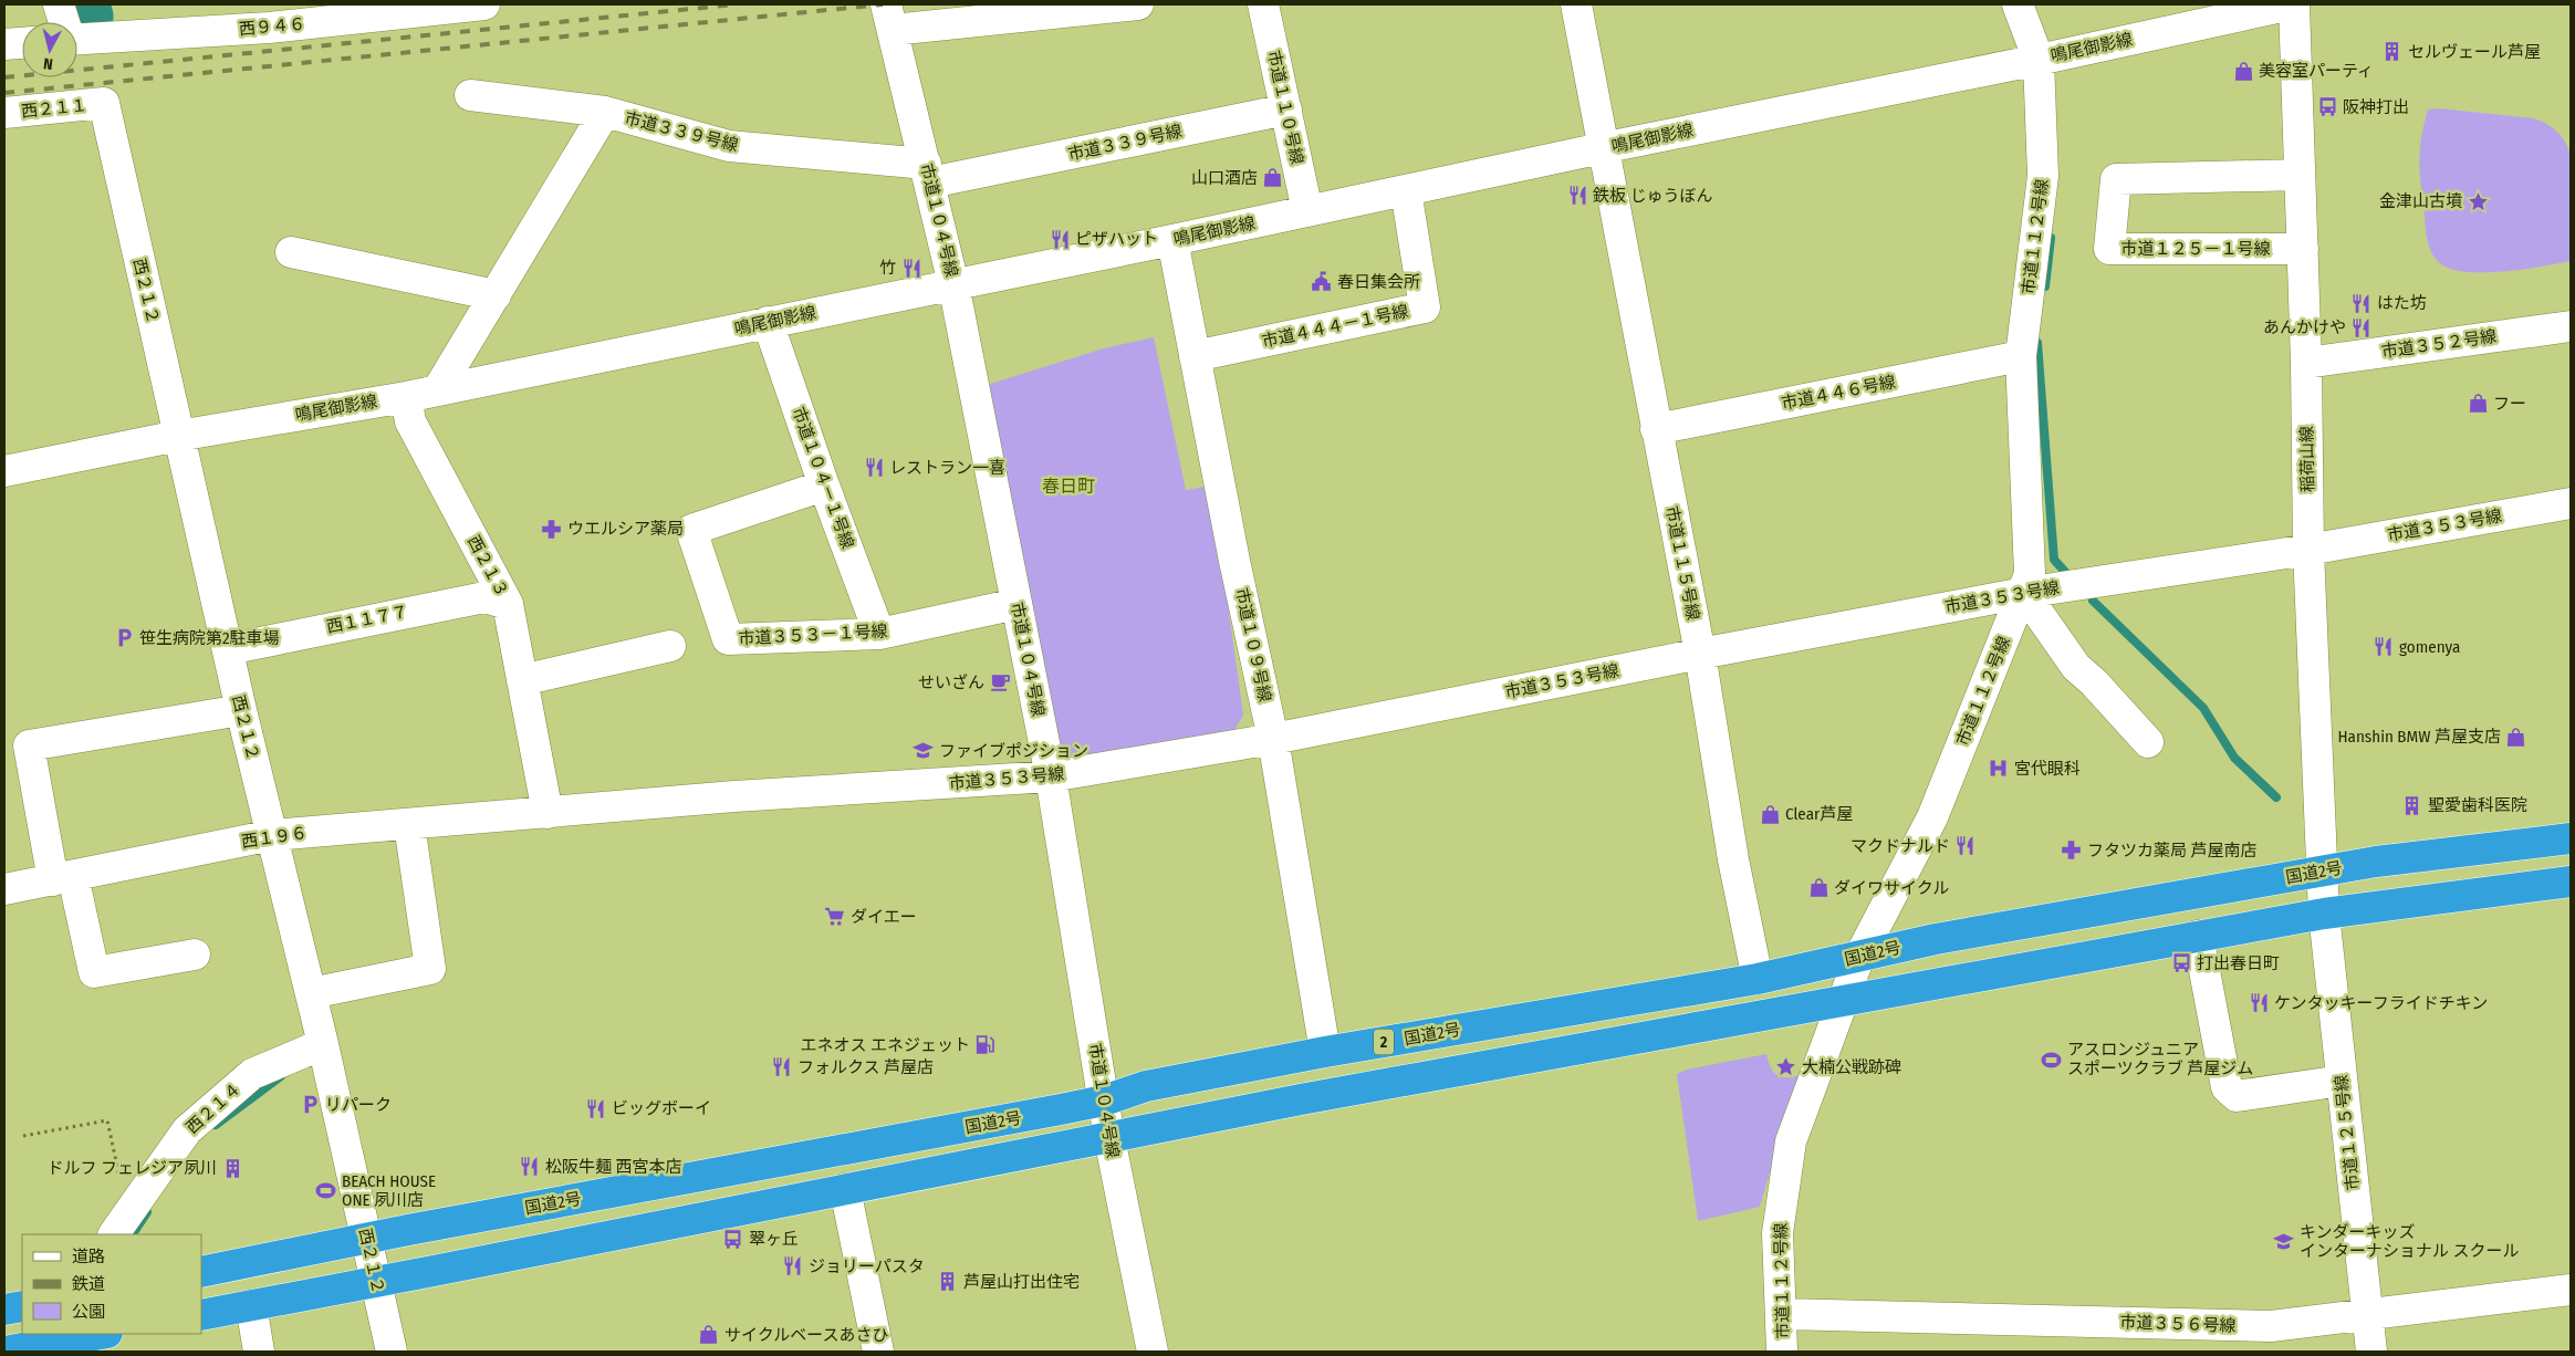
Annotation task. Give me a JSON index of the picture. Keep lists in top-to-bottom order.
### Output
{
  "streets": {
    "highway": ["国道2号", "2"],
    "street": [
      "西９４６",
      "鳴尾御影線",
      "市道１１０号線",
      "西２１１",
      "市道３３９号線",
      "市道１０４号線",
      "市道１１２号線",
      "市道１２５－１号線",
      "西２１２",
      "市道４４４－１号線",
      "市道３５２号線",
      "市道４４６号線",
      "稲荷山線",
      "市道１０４－１号線",
      "市道３５３号線",
      "市道１１５号線",
      "西２１３",
      "西１１７７",
      "市道３５３－１号線",
      "市道１０９号線",
      "西１９６",
      "西２１４",
      "市道１２５号線",
      "市道３５６号線"
    ]
  },
  "crossings": [
    ["鳴尾御影線", "市道１１０号線"],
    ["鳴尾御影線", "市道１０４号線"],
    ["鳴尾御影線", "市道１１２号線"],
    ["鳴尾御影線", "西２１２"],
    ["鳴尾御影線", "市道４４４－１号線"],
    ["鳴尾御影線", "稲荷山線"],
    ["鳴尾御影線", "市道１０４－１号線"],
    ["鳴尾御影線", "市道１１５号線"],
    ["鳴尾御影線", "西２１３"],
    ["鳴尾御影線", "市道１０９号線"],
    ["市道１１０号線", "市道３３９号線"],
    ["西２１１", "西２１２"],
    ["市道３３９号線", "市道１０４号線"],
    ["市道１０４号線", "市道３５３号線"],
    ["市道１０４号線", "市道３５３－１号線"],
    ["市道１０４号線", "国道2号"],
    ["市道１１２号線", "市道４４６号線"],
    ["市道１１２号線", "市道３５３号線"],
    ["市道１１２号線", "国道2号"],
    ["市道１１２号線", "市道３５６号線"],
    ["市道１２５－１号線", "稲荷山線"],
    ["西２１２", "西１１７７"],
    ["西２１２", "西１９６"],
    ["西２１２", "国道2号"],
    ["西２１２", "西２１４"],
    ["市道４４４－１号線", "市道１０９号線"],
    ["市道３５２号線", "稲荷山線"],
    ["市道４４６号線", "市道１１５号線"],
    ["稲荷山線", "市道３５３号線"],
    ["稲荷山線", "国道2号"],
    ["稲荷山線", "市道１２５号線"],
    ["市道１０４－１号線", "市道３５３－１号線"],
    ["市道３５３号線", "市道１１５号線"],
    ["市道３５３号線", "西２１３"],
    ["市道３５３号線", "市道１０９号線"],
    ["市道３５３号線", "西１９６"],
    ["市道１１５号線", "国道2号"],
    ["西２１３", "西１１７７"],
    ["西２１３", "西１９６"],
    ["市道１０９号線", "国道2号"],
    ["市道１２５号線", "市道３５６号線"]
  ],
  "districts": ["春日町"],
  "places": {
    "building": [
      "セルヴェール芦屋",
      "聖愛歯科医院",
      "ドルフ フェレジア夙川",
      "芦屋山打出住宅"
    ],
    "shop": [
      "美容室パーティ",
      "山口酒店",
      "フー",
      "Hanshin BMW 芦屋支店",
      "Clear芦屋",
      "ダイワサイクル",
      "サイクルベースあさひ"
    ],
    "bus stop": ["阪神打出", "打出春日町", "翠ヶ丘"],
    "restaurant": [
      "鉄板 じゅうぼん",
      "ピザハット",
      "竹",
      "はた坊",
      "あんかけや",
      "レストラン一喜",
      "gomenya",
      "マクドナルド",
      "ケンタッキーフライドチキン",
      "フォルクス 芦屋店",
      "ビッグボーイ",
      "松阪牛麺 西宮本店",
      "ジョリーパスタ"
    ],
    "place": ["金津山古墳", "大楠公戦跡碑"],
    "public building": ["春日集会所"],
    "pharmacy": ["ウエルシア薬局", "フタツカ薬局 芦屋南店"],
    "parking": ["笹生病院第2駐車場", "リパーク"],
    "cafe": ["せいざん"],
    "school or university": ["ファイブポジション", "キンダーキッズ インターナショナル スクール"],
    "hospital": ["宮代眼科"],
    "supermarket": ["ダイエー"],
    "fuel station": ["エネオス エネジェット"],
    "sports": ["アスロンジュニア スポーツクラブ 芦屋ジム", "BEACH HOUSE ONE 夙川店"]
  },
  "legend": ["道路", "鉄道", "公園"],
  "north": "bottom"
}
